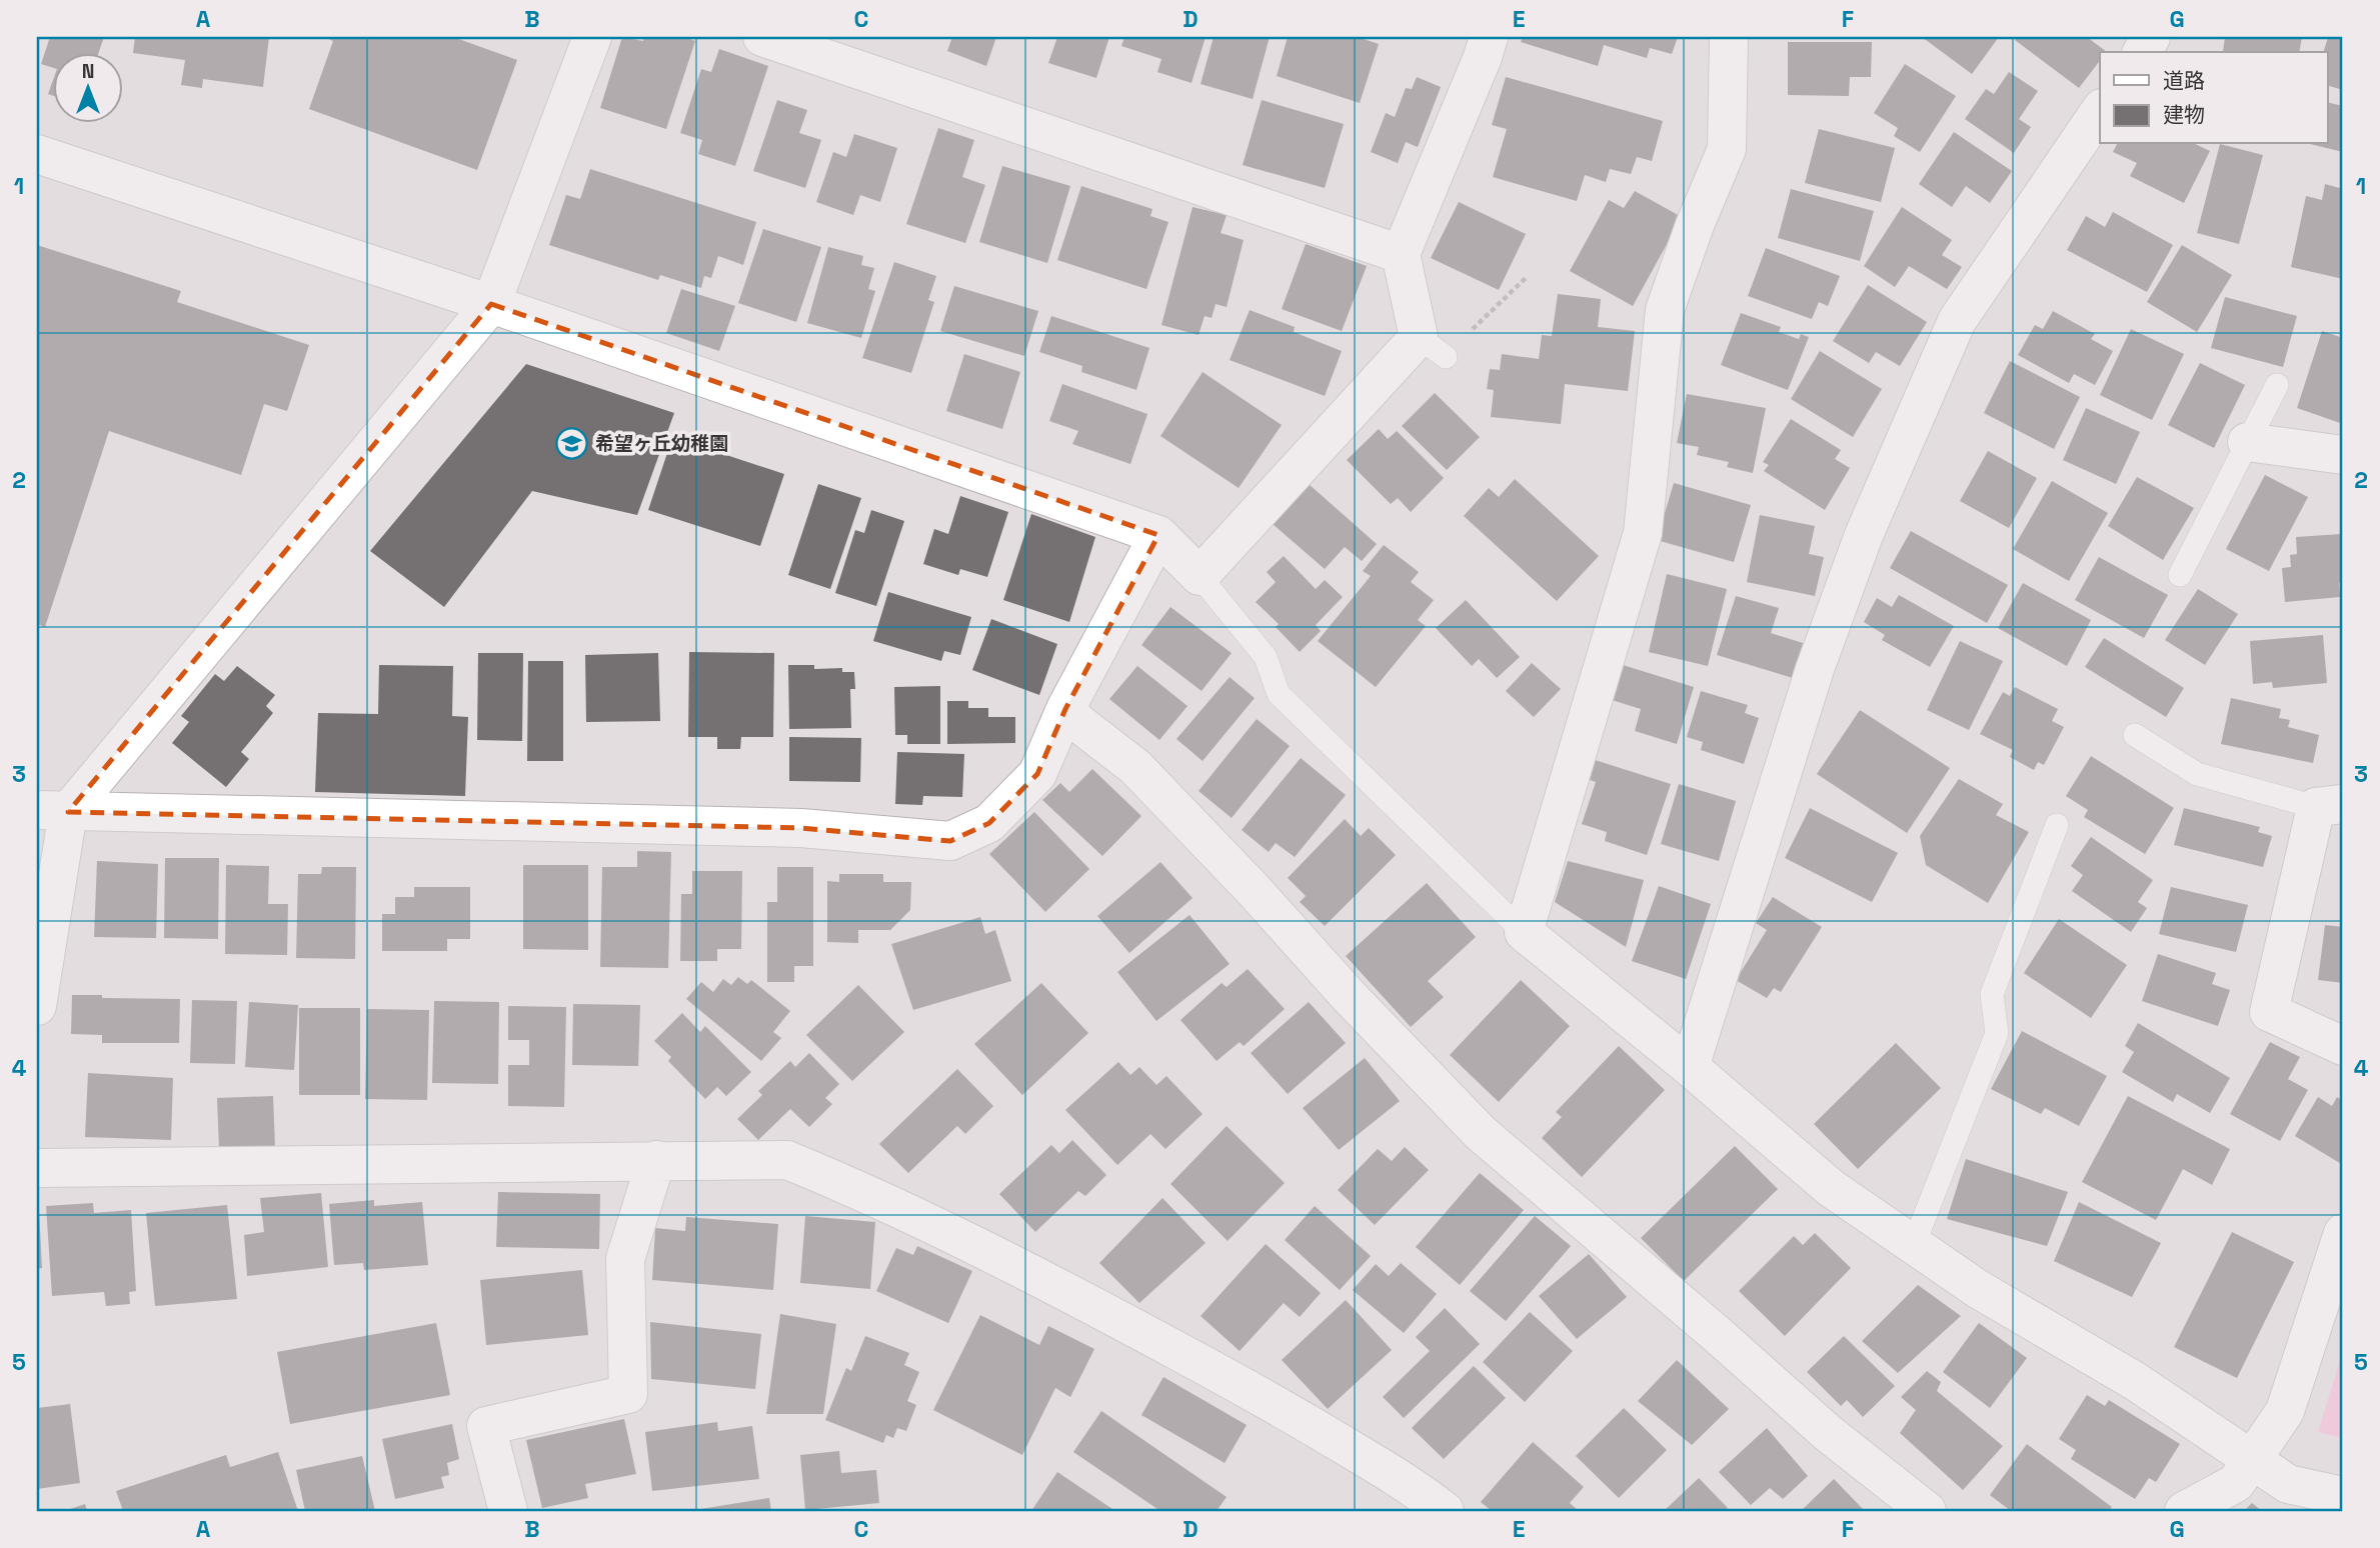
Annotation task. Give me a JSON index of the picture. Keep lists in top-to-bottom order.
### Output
{
  "places": {
    "school or university": ["希望ヶ丘幼稚園"]
  },
  "legend": ["道路", "建物"],
  "north": "top",
  "grid": {
    "columns": [
      "A",
      "B",
      "C",
      "D",
      "E",
      "F",
      "G"
    ],
    "rows": [
      "1",
      "2",
      "3",
      "4",
      "5"
    ]
  }
}
